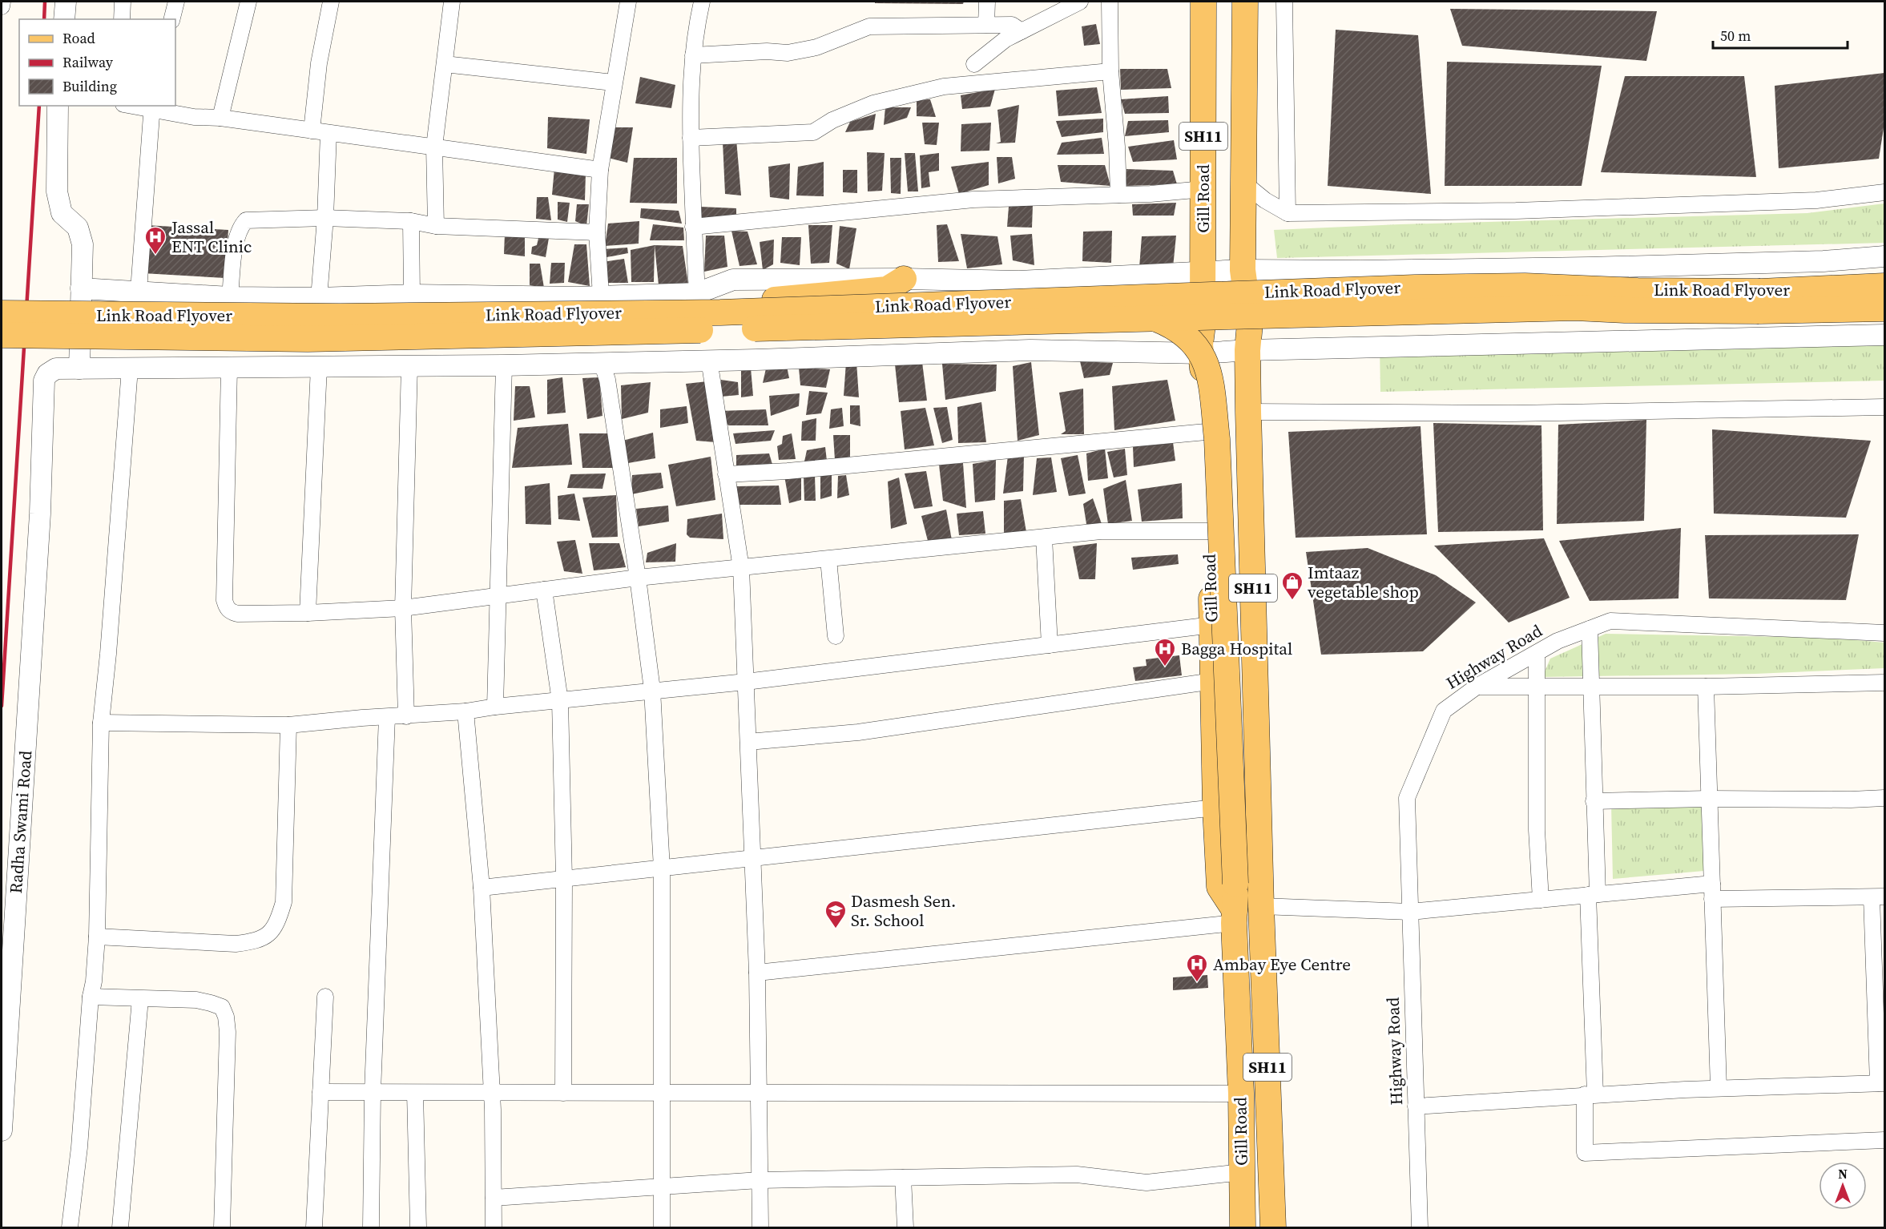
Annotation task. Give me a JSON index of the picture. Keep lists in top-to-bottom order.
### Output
{
  "streets": {
    "main road": ["SH11", "Gill Road", "Link Road Flyover"],
    "street": ["Highway Road", "Radha Swami Road"]
  },
  "crossings": [
    ["Gill Road", "Radha Swami Road"]
  ],
  "places": {
    "hospital": ["Jassal ENT Clinic", "Bagga Hospital", "Ambay Eye Centre"],
    "shop": ["Imtaaz vegetable shop"],
    "school or university": ["Dasmesh Sen. Sr. School"]
  },
  "legend": ["Road", "Railway", "Building"],
  "scale_bar": "50 m",
  "north": "top"
}
